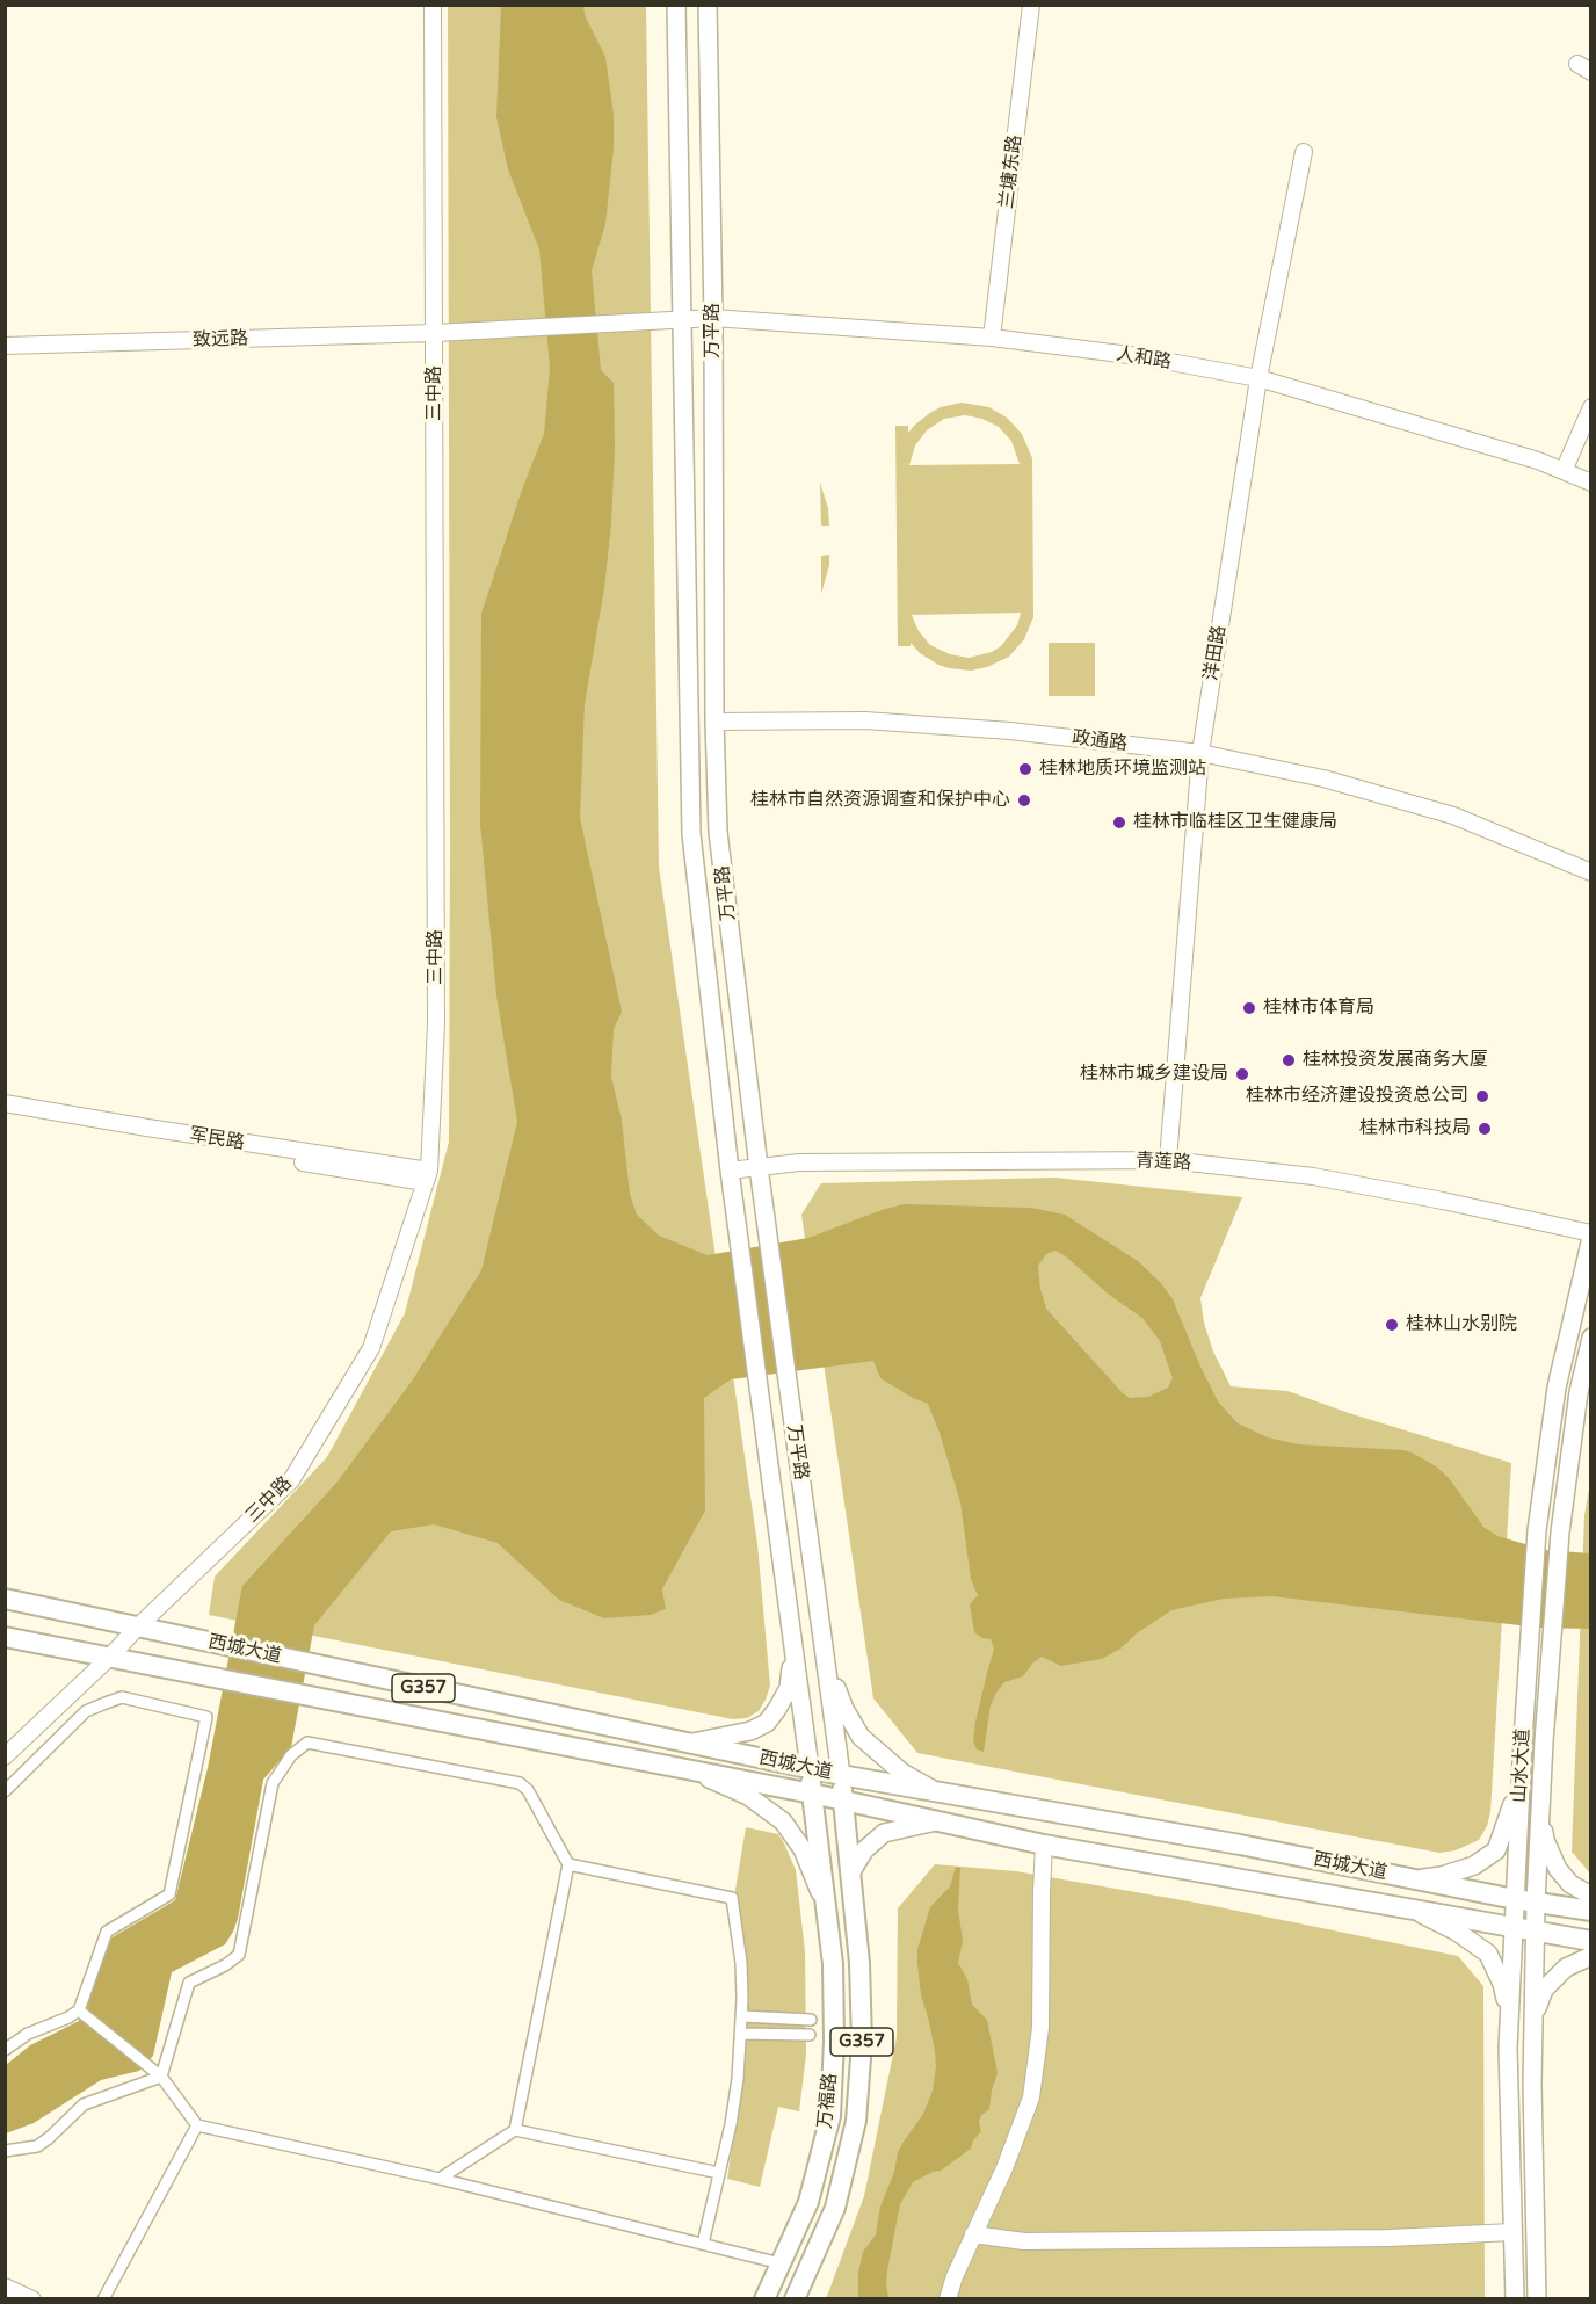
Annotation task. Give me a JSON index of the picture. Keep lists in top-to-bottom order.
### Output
{
  "streets": {
    "highway": ["西城大道", "G357", "万福路"],
    "main road": ["万平路", "山水大道"],
    "street": [
      "兰塘东路",
      "致远路",
      "人和路",
      "三中路",
      "洋田路",
      "政通路",
      "军民路",
      "青莲路"
    ]
  },
  "crossings": [
    ["兰塘东路", "人和路"],
    ["万平路", "致远路"],
    ["万平路", "人和路"],
    ["万平路", "政通路"],
    ["万平路", "青莲路"],
    ["万平路", "西城大道"],
    ["万平路", "万福路"],
    ["致远路", "人和路"],
    ["致远路", "三中路"],
    ["人和路", "洋田路"],
    ["三中路", "军民路"],
    ["三中路", "西城大道"],
    ["洋田路", "政通路"],
    ["洋田路", "青莲路"],
    ["青莲路", "山水大道"],
    ["西城大道", "山水大道"],
    ["西城大道", "万福路"]
  ],
  "places": [
    "桂林地质环境监测站",
    "桂林市自然资源调查和保护中心",
    "桂林市临桂区卫生健康局",
    "桂林市体育局",
    "桂林投资发展商务大厦",
    "桂林市城乡建设局",
    "桂林市经济建设投资总公司",
    "桂林市科技局",
    "桂林山水别院"
  ]
}
